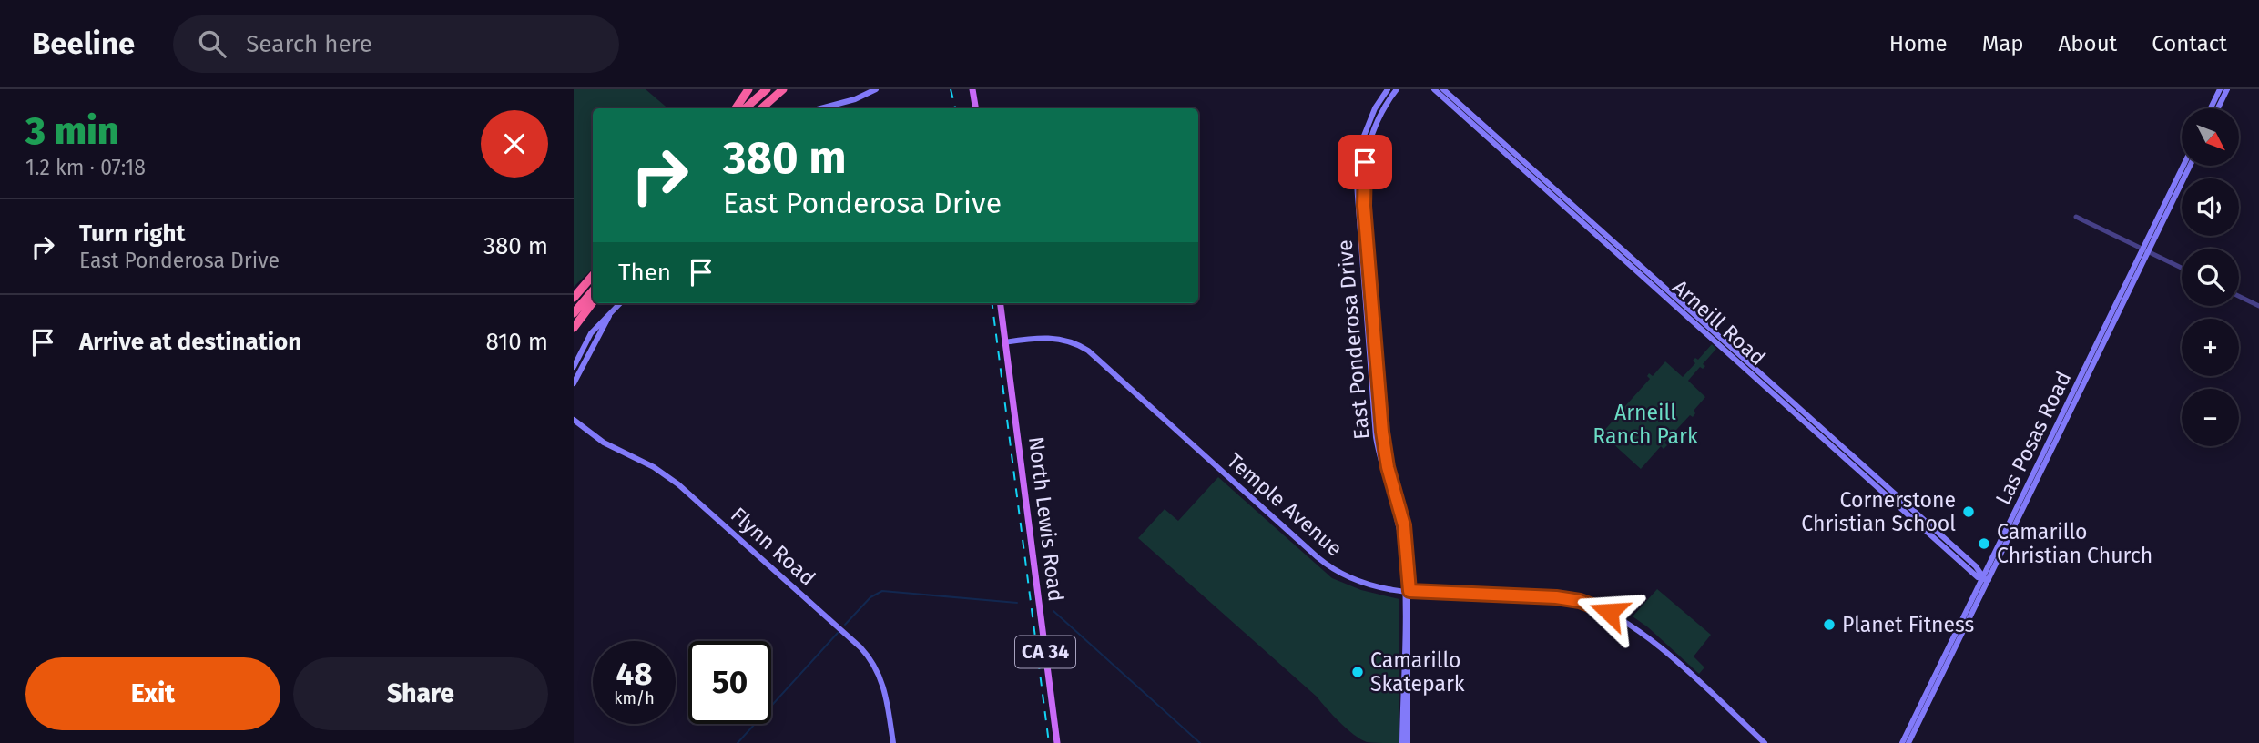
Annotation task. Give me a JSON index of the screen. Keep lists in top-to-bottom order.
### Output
{
  "streets": {
    "main road": [
      "Arneill Road",
      "East Ponderosa Drive",
      "Las Posas Road",
      "Temple Avenue",
      "North Lewis Road",
      "Flynn Road",
      "CA 34"
    ]
  },
  "crossings": [
    ["Arneill Road", "Las Posas Road"],
    ["East Ponderosa Drive", "Temple Avenue"],
    ["Temple Avenue", "North Lewis Road"]
  ],
  "parks": ["Arneill Ranch Park"],
  "places": [
    "Cornerstone Christian School",
    "Camarillo Christian Church",
    "Planet Fitness",
    "Camarillo Skatepark"
  ],
  "north": "bottom right",
  "page": {
    "header": "Beeline",
    "search": "Search here",
    "nav": [
      "Home",
      "Map",
      "About",
      "Contact"
    ],
    "heading": ["3 min", "1.2 km · 07:18"],
    "map_buttons": ["+", "−"],
    "turn": ["380 m", "East Ponderosa Drive"],
    "list": [
      {
        "name": "Turn right",
        "note": "East Ponderosa Drive",
        "value": "380 m"
      },
      {
        "name": "Arrive at destination",
        "value": "810 m"
      }
    ],
    "then": "Then",
    "speed": "48 km/h",
    "limit": "50",
    "buttons": ["Exit", "Share"]
  }
}
